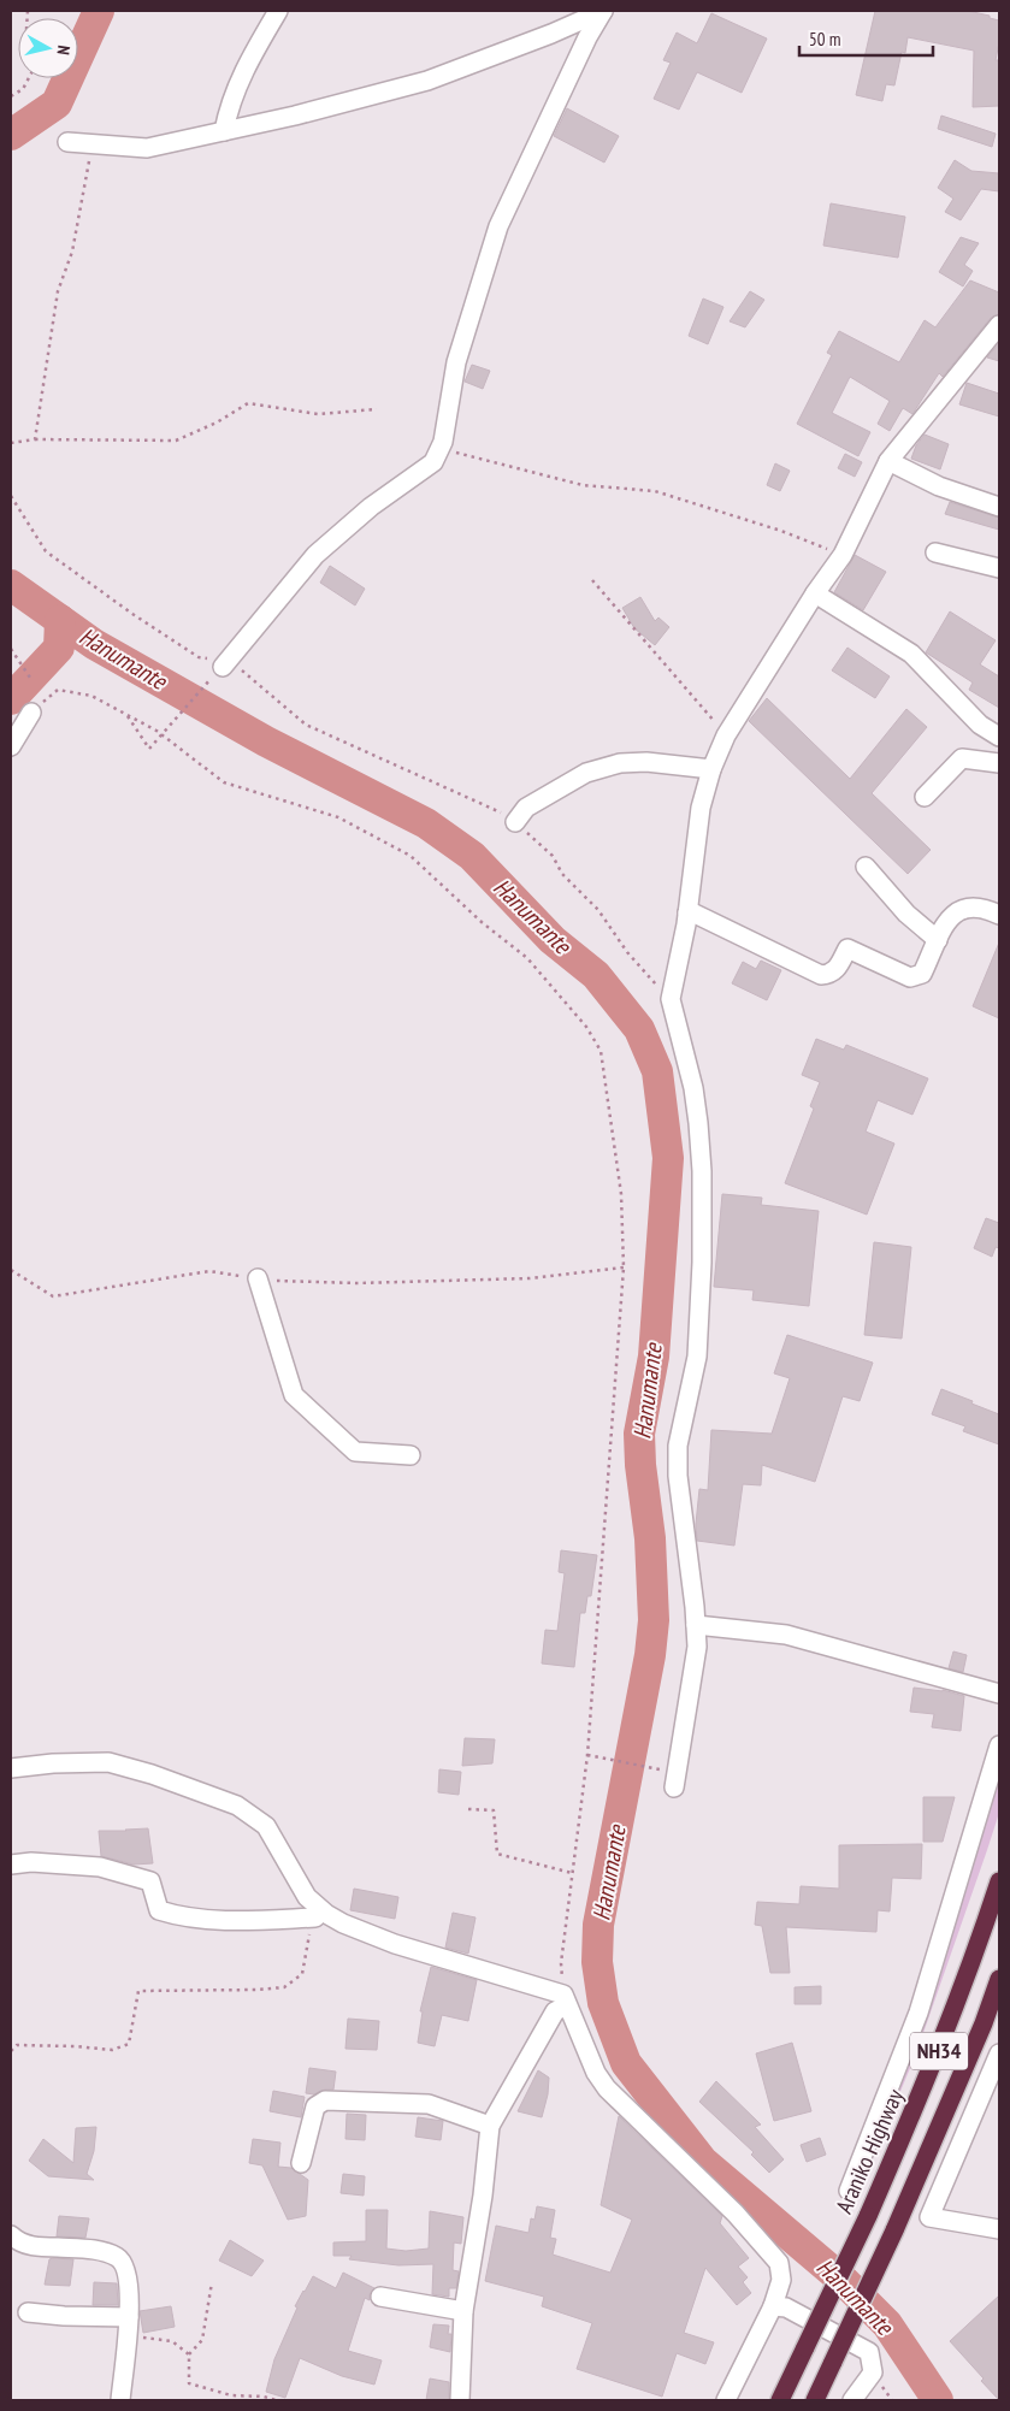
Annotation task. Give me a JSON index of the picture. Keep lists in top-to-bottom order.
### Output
{
  "streets": {
    "highway": ["NH34", "Araniko Highway"]
  },
  "water": ["Hanumante"],
  "scale_bar": "50 m",
  "north": "right"
}
